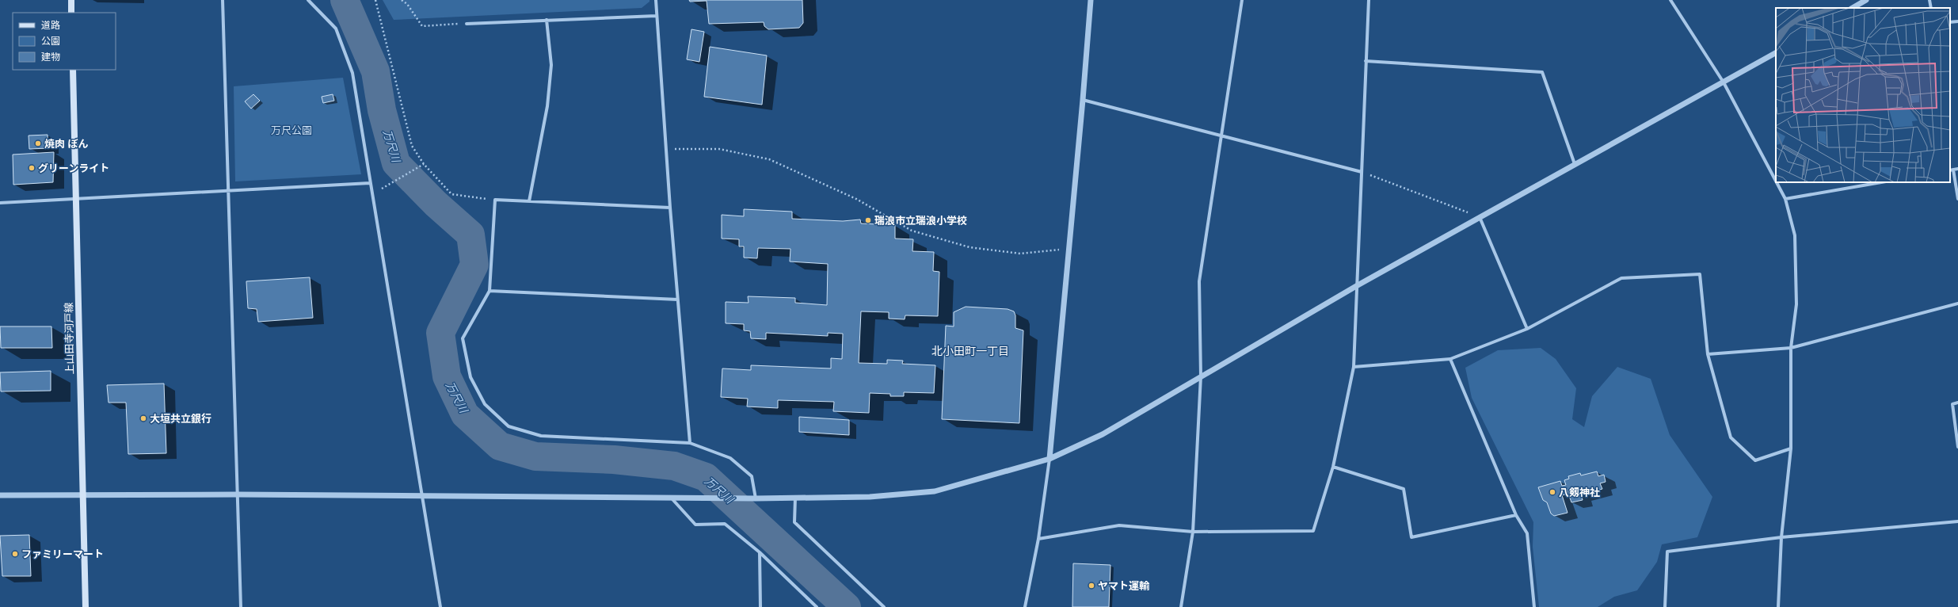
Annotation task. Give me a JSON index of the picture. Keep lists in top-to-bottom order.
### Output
{
  "streets": {
    "main road": ["上山田寺河戸線"]
  },
  "districts": ["北小田町一丁目"],
  "water": ["万尺川"],
  "parks": ["万尺公園"],
  "places": [
    "焼肉 ぼん",
    "グリーンライト",
    "瑞浪市立瑞浪小学校",
    "大垣共立銀行",
    "八剱神社",
    "ファミリーマート",
    "ヤマト運輸"
  ],
  "legend": ["道路", "公園", "建物"]
}
